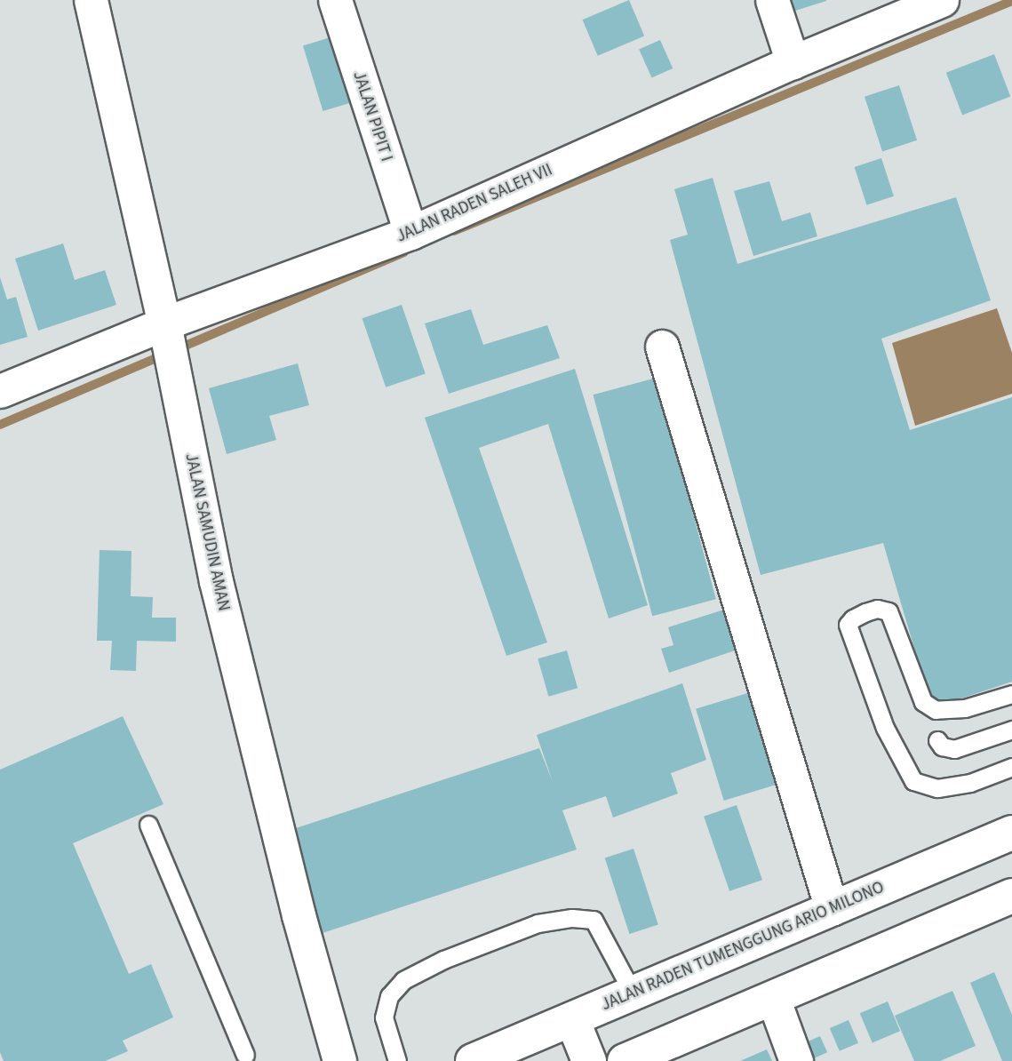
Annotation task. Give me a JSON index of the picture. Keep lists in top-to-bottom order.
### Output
{
  "streets": {
    "highway": ["JALAN RADEN TUMENGGUNG ARIO MILONO"],
    "street": ["JALAN PIPIT I", "JALAN RADEN SALEH VII", "JALAN SAMUDIN AMAN"]
  },
  "crossings": [
    ["JALAN PIPIT I", "JALAN RADEN SALEH VII"],
    ["JALAN RADEN SALEH VII", "JALAN SAMUDIN AMAN"]
  ]
}
